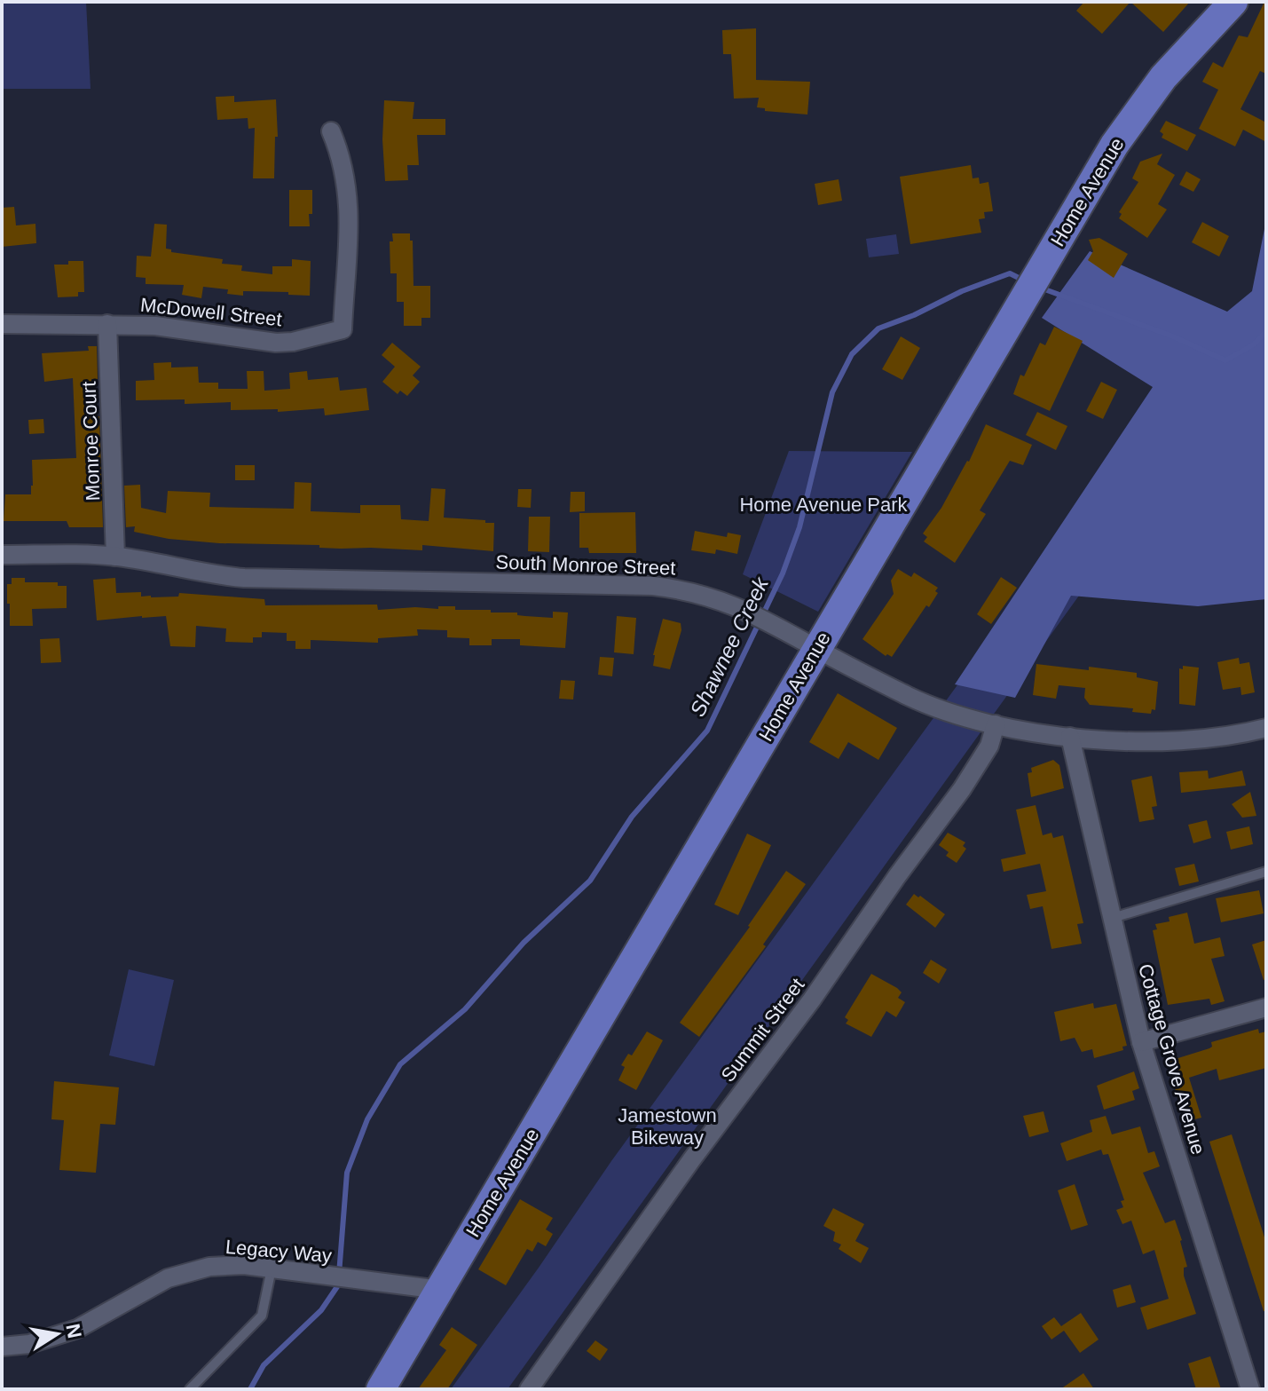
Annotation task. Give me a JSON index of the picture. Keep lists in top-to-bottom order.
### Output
{
  "streets": {
    "main road": ["Home Avenue"],
    "street": [
      "McDowell Street",
      "Monroe Court",
      "South Monroe Street",
      "Summit Street",
      "Cottage Grove Avenue",
      "Legacy Way"
    ]
  },
  "crossings": [
    ["Home Avenue", "South Monroe Street"],
    ["Home Avenue", "Legacy Way"],
    ["McDowell Street", "Monroe Court"],
    ["Monroe Court", "South Monroe Street"],
    ["South Monroe Street", "Summit Street"],
    ["South Monroe Street", "Cottage Grove Avenue"]
  ],
  "water": ["Shawnee Creek"],
  "parks": ["Home Avenue Park", "Jamestown Bikeway"],
  "north": "right"
}
